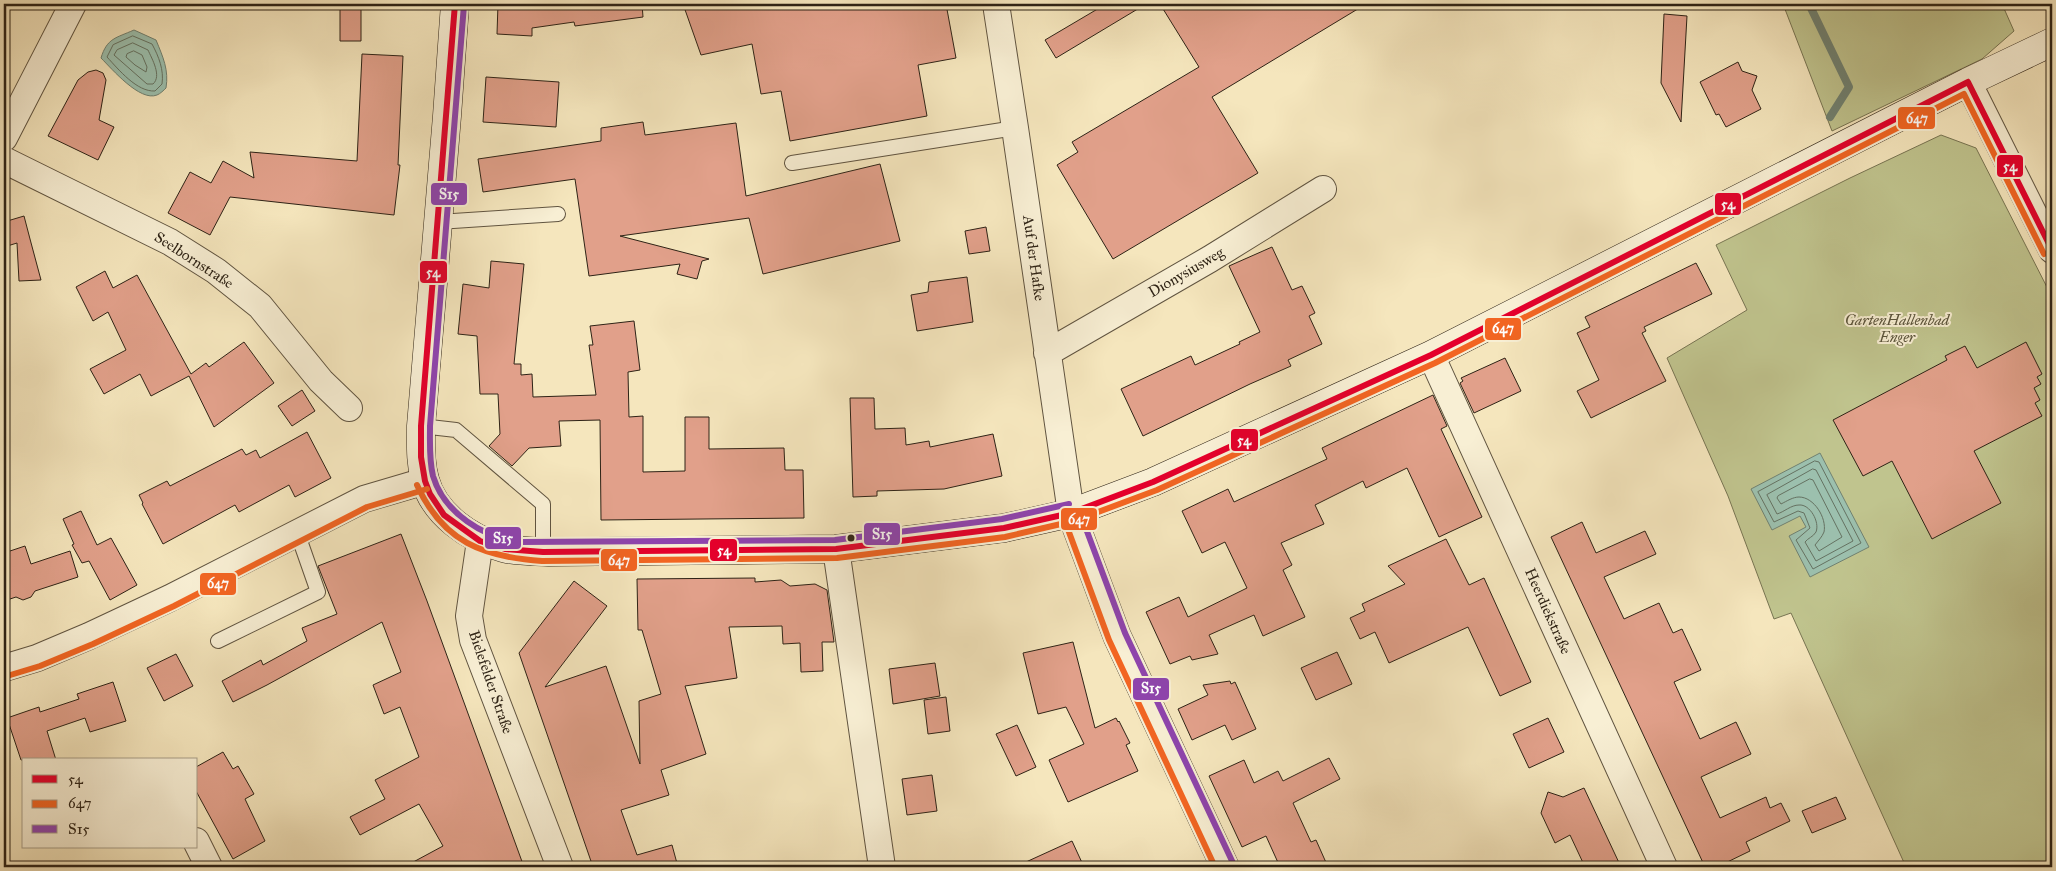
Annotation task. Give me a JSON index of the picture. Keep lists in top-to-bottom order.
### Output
{
  "streets": {
    "street": [
      "Auf der Hafke",
      "Seelbornstraße",
      "Dionysiusweg",
      "Heerdiekstraße",
      "Bielefelder Straße"
    ]
  },
  "crossings": [
    ["Auf der Hafke", "Dionysiusweg"]
  ],
  "parks": ["GartenHallenbad Enger"],
  "lines": ["transit line 54", "transit line S15", "transit line 647"],
  "legend": ["54", "647", "S15"]
}
